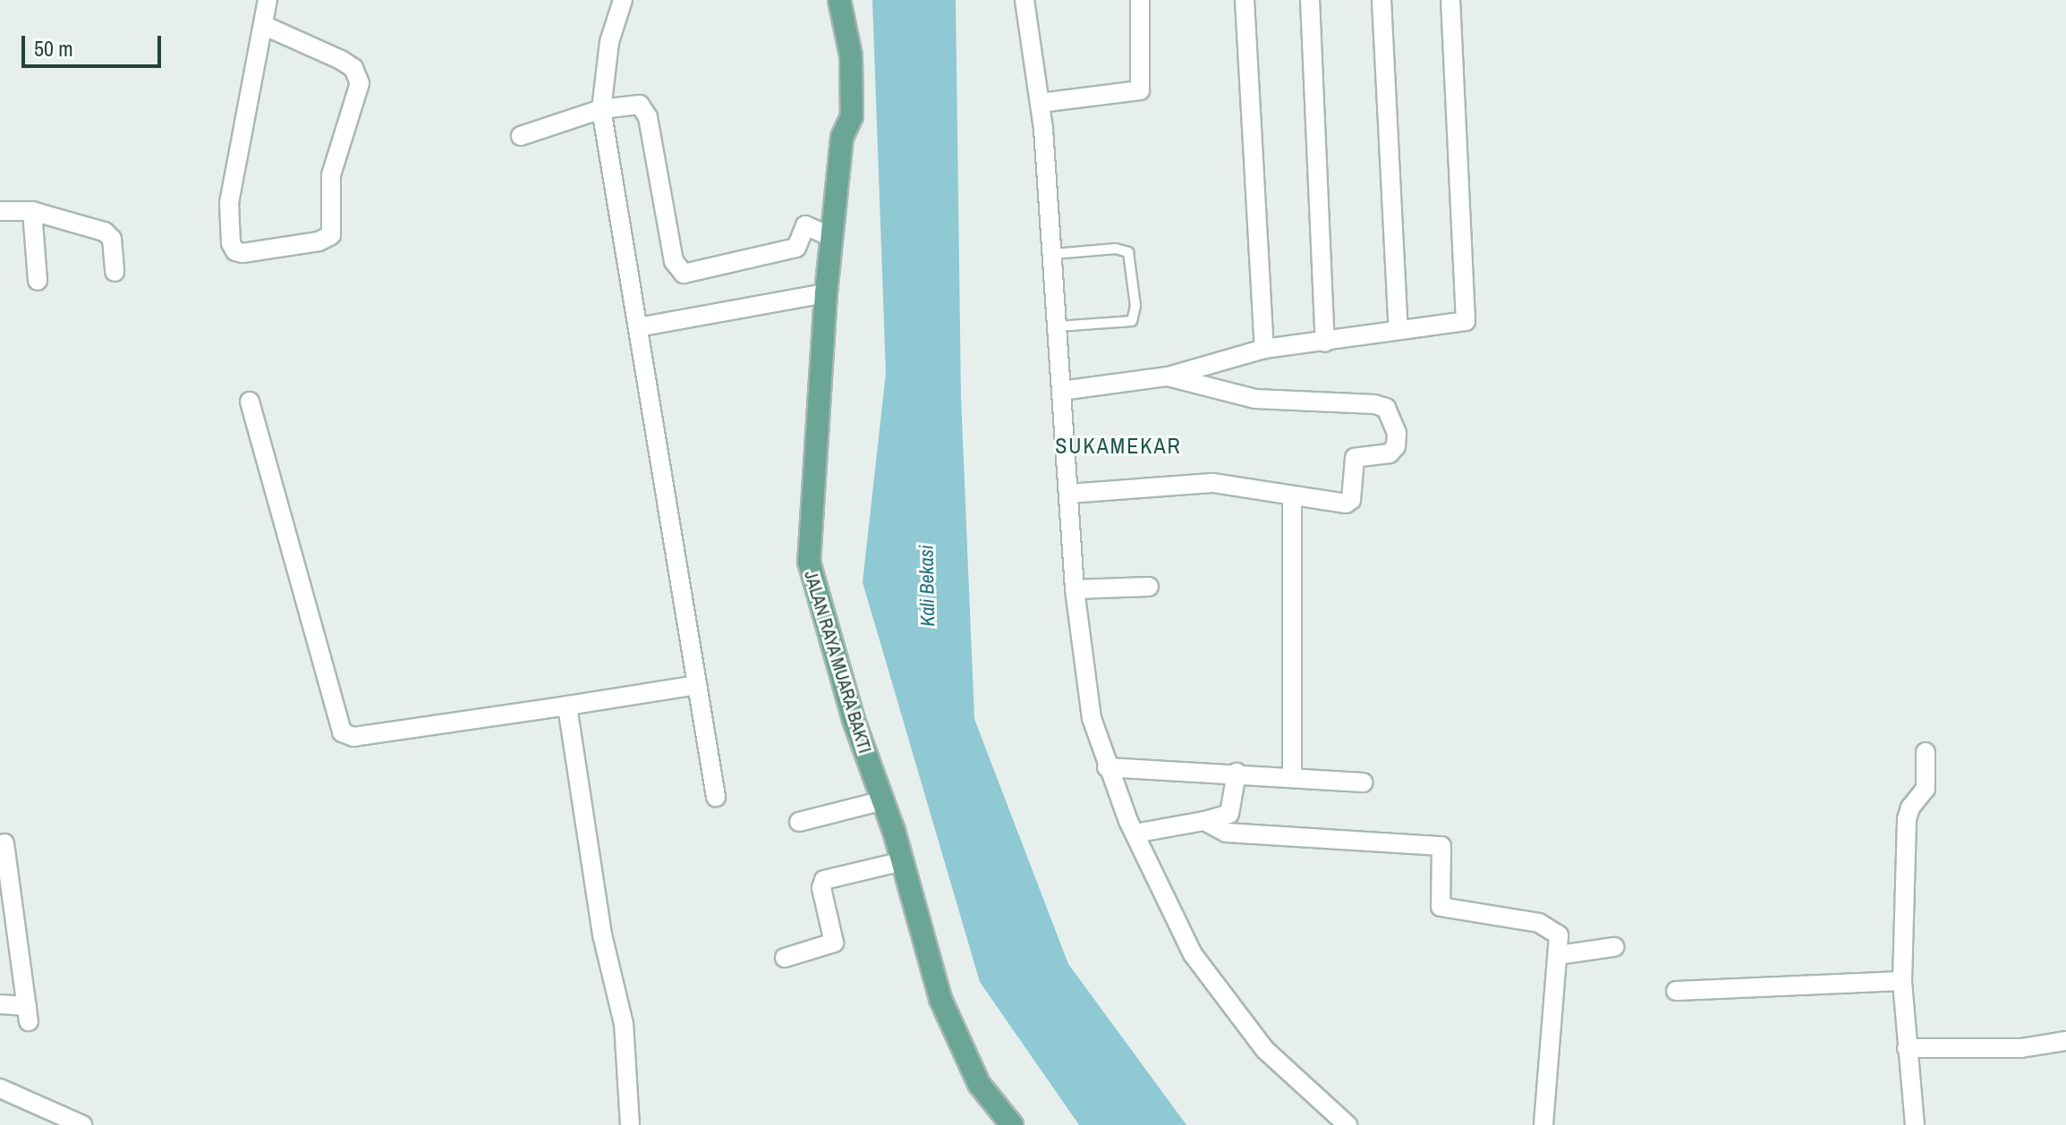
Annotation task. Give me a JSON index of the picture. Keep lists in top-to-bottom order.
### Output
{
  "streets": {
    "main road": ["JALAN RAYA MUARA BAKTI"]
  },
  "districts": ["SUKAMEKAR"],
  "water": ["Kali Bekasi"],
  "scale_bar": "50 m"
}
